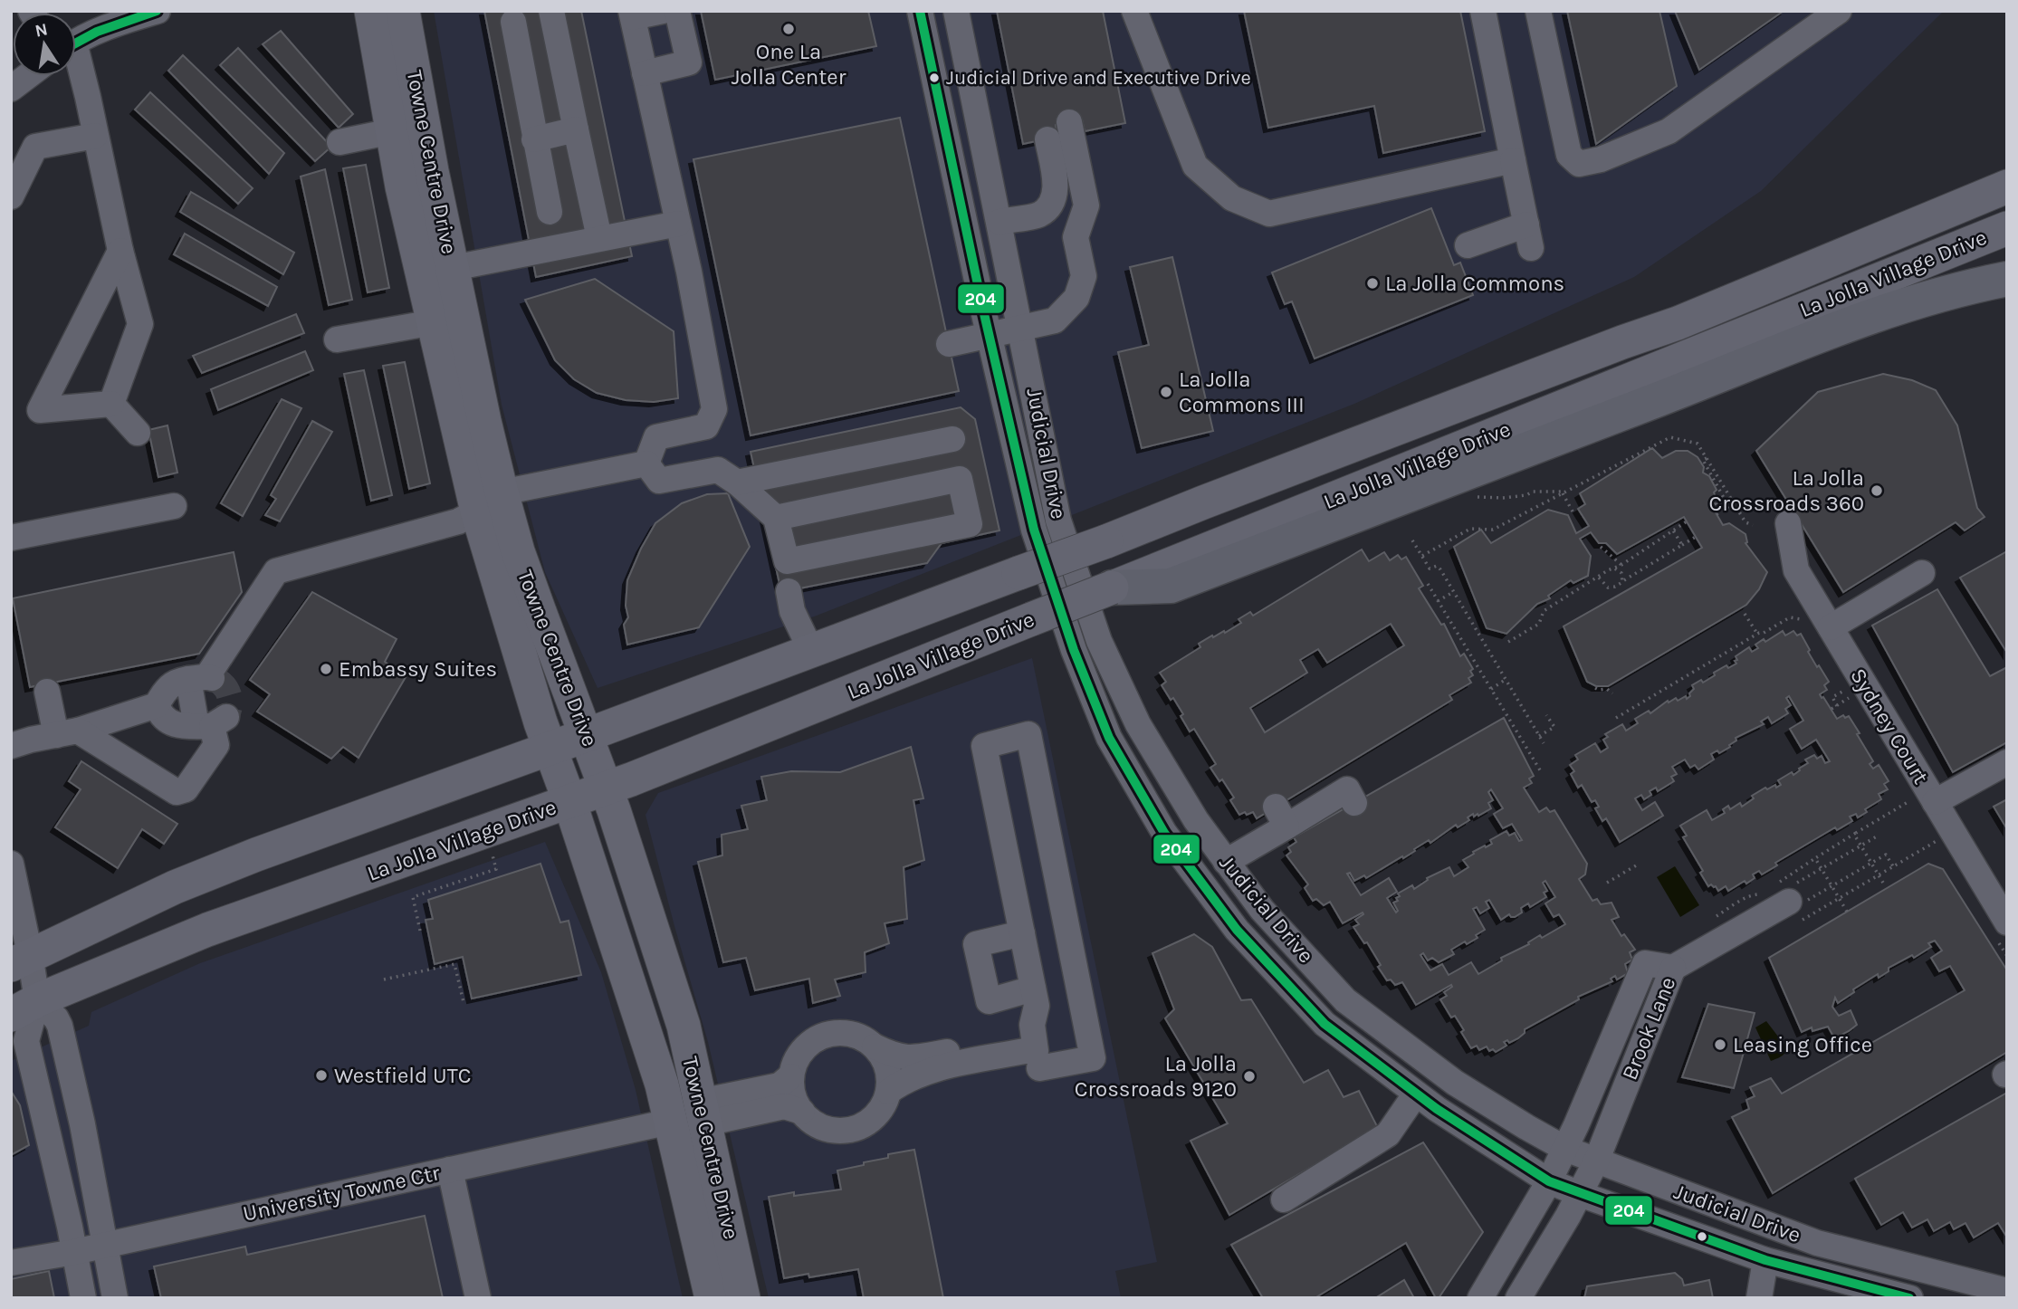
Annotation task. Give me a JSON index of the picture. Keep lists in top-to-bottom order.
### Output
{
  "streets": {
    "main road": ["Towne Centre Drive", "La Jolla Village Drive"],
    "street": [
      "Judicial Drive",
      "Sydney Court",
      "Brook Lane",
      "University Towne Ctr"
    ]
  },
  "crossings": [
    ["Towne Centre Drive", "La Jolla Village Drive"],
    ["Towne Centre Drive", "University Towne Ctr"],
    ["Judicial Drive", "Brook Lane"]
  ],
  "places": [
    "One La Jolla Center",
    "Judicial Drive and Executive Drive",
    "La Jolla Commons",
    "La Jolla Commons III",
    "La Jolla Crossroads 360",
    "Embassy Suites",
    "Leasing Office",
    "Westfield UTC",
    "La Jolla Crossroads 9120"
  ],
  "lines": ["transit line 204"],
  "north": "top"
}
